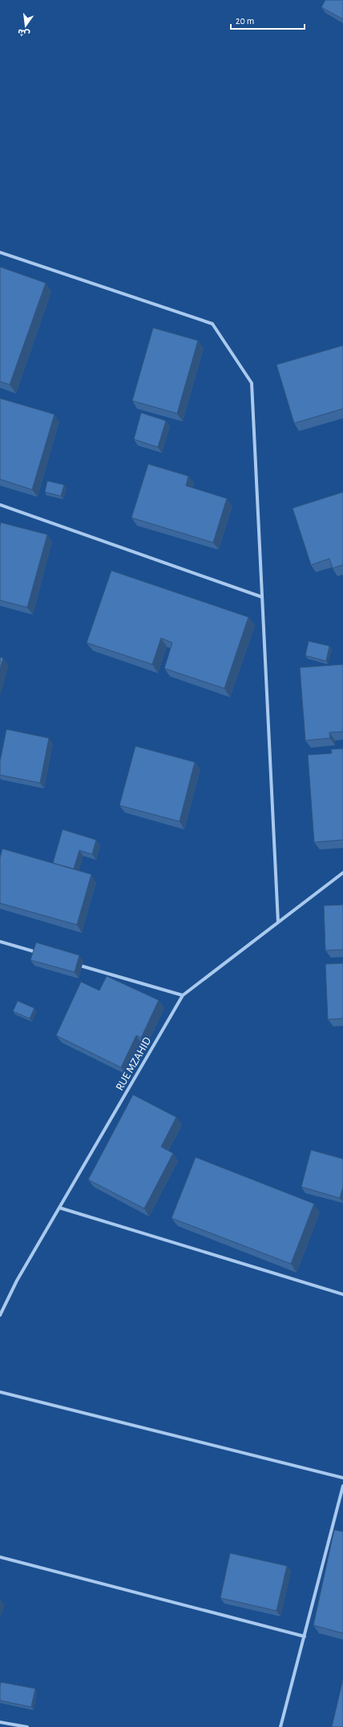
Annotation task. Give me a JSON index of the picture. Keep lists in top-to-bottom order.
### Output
{
  "streets": {
    "street": ["RUE MZAHID"]
  },
  "scale_bar": "20 m",
  "north": "bottom"
}
